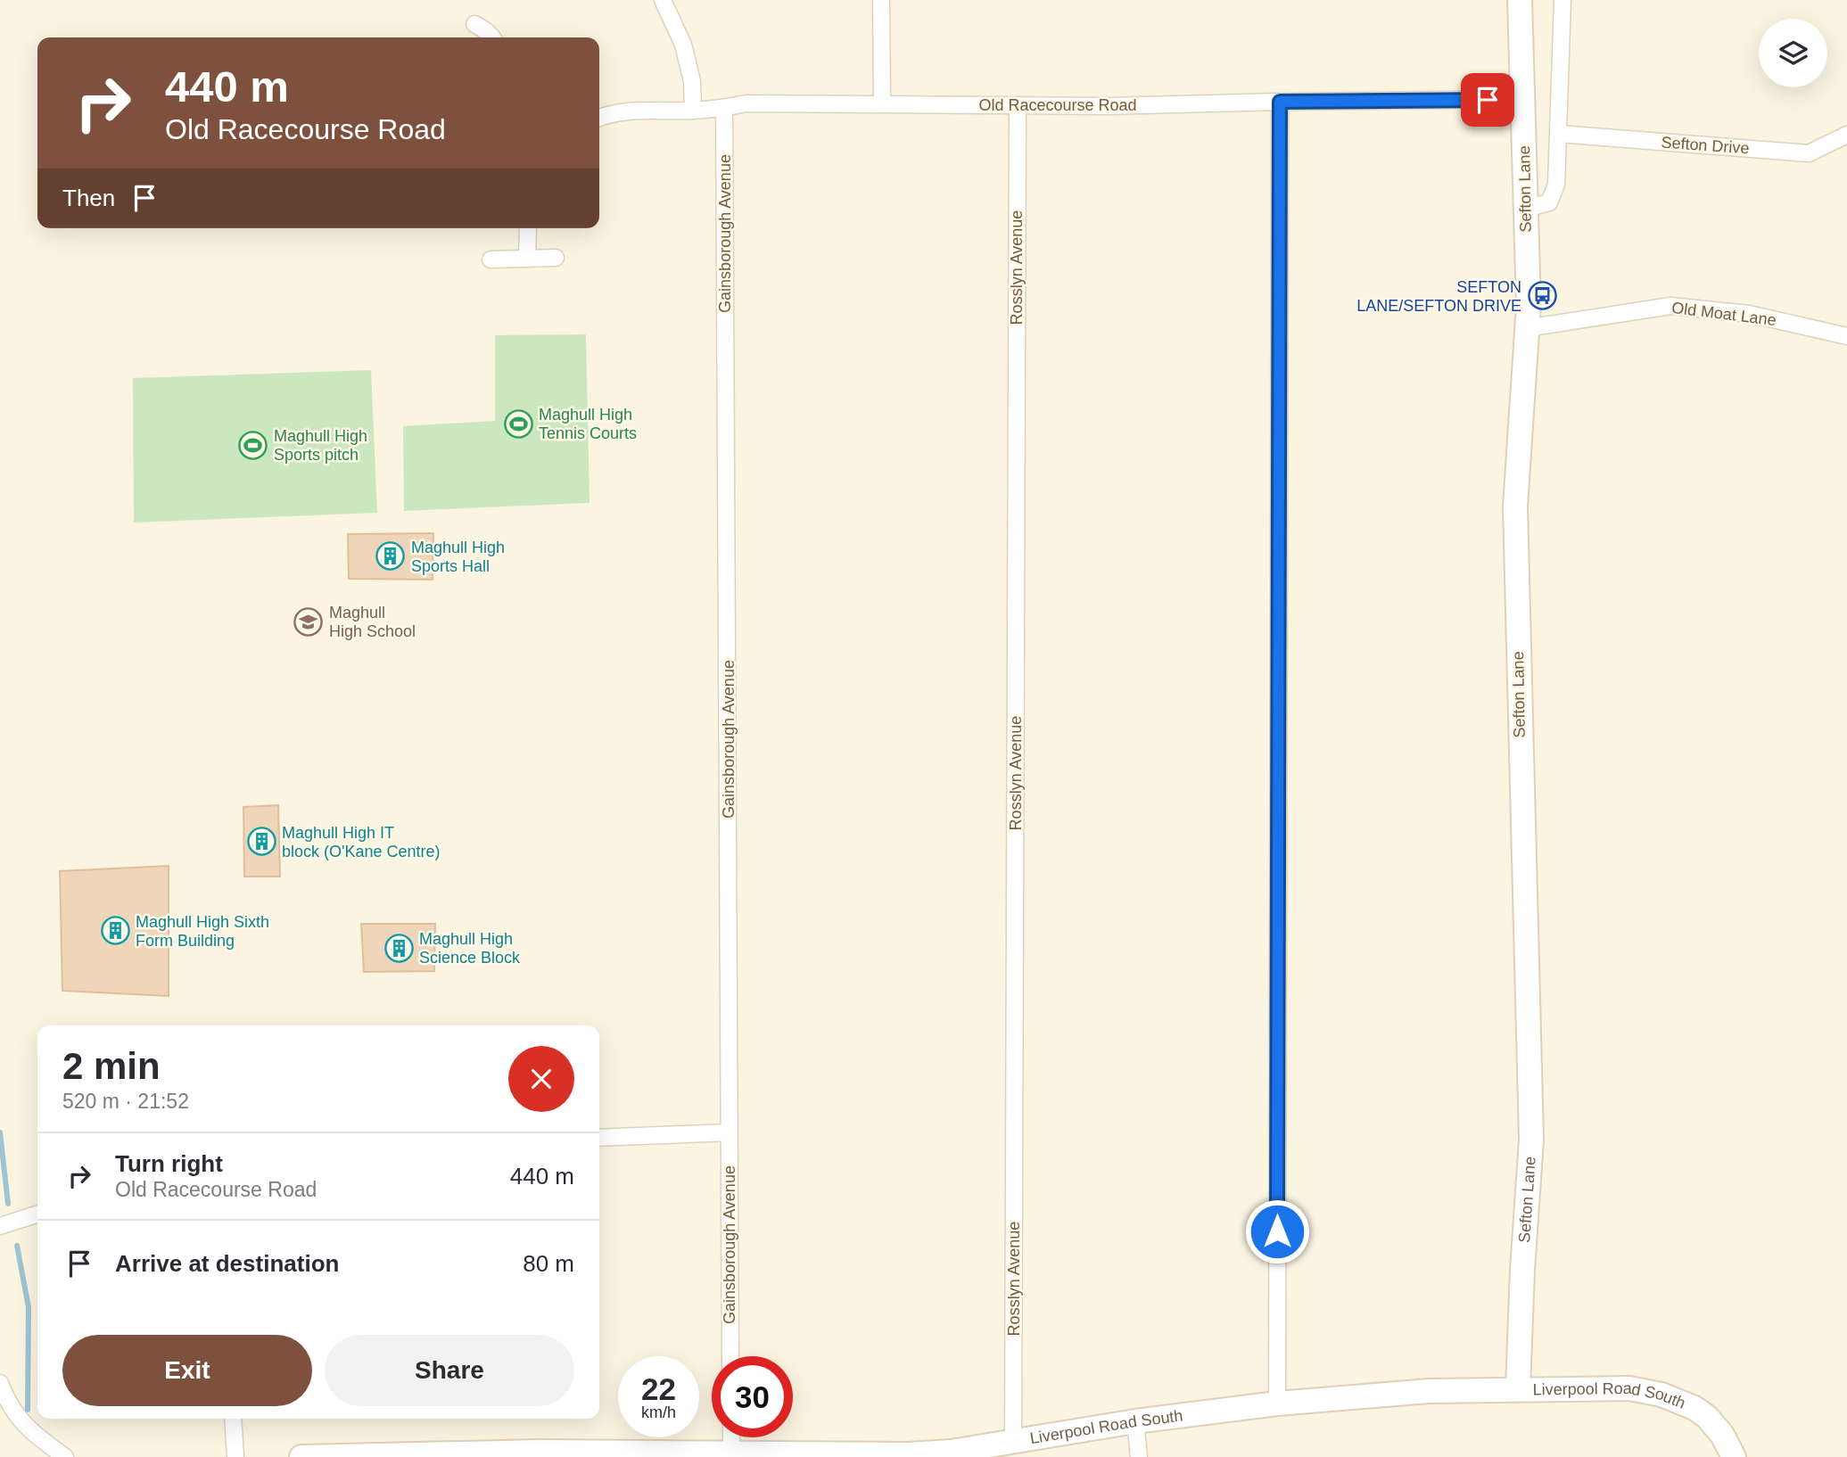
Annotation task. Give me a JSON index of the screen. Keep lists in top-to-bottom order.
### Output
{
  "streets": {
    "main road": ["Sefton Lane", "Liverpool Road South"],
    "street": [
      "Old Racecourse Road",
      "Sefton Drive",
      "Gainsborough Avenue",
      "Rosslyn Avenue",
      "Old Moat Lane"
    ]
  },
  "crossings": [
    ["Old Racecourse Road", "Sefton Lane"],
    ["Old Racecourse Road", "Gainsborough Avenue"],
    ["Old Racecourse Road", "Rosslyn Avenue"],
    ["Sefton Lane", "Old Moat Lane"],
    ["Sefton Lane", "Liverpool Road South"],
    ["Rosslyn Avenue", "Liverpool Road South"]
  ],
  "places": {
    "bus stop": ["SEFTON LANE/SEFTON DRIVE"],
    "sports": ["Maghull High Tennis Courts", "Maghull High Sports pitch"],
    "building": [
      "Maghull High Sports Hall",
      "Maghull High IT block (O'Kane Centre)",
      "Maghull High Sixth Form Building",
      "Maghull High Science Block"
    ],
    "school or university": ["Maghull High School"]
  },
  "page": {
    "turn": ["440 m", "Old Racecourse Road"],
    "then": "Then",
    "heading": ["2 min", "520 m · 21:52"],
    "list": [
      {
        "name": "Turn right",
        "note": "Old Racecourse Road",
        "value": "440 m"
      },
      {
        "name": "Arrive at destination",
        "value": "80 m"
      }
    ],
    "buttons": ["Exit", "Share"],
    "speed": "22 km/h",
    "limit": "30"
  }
}
